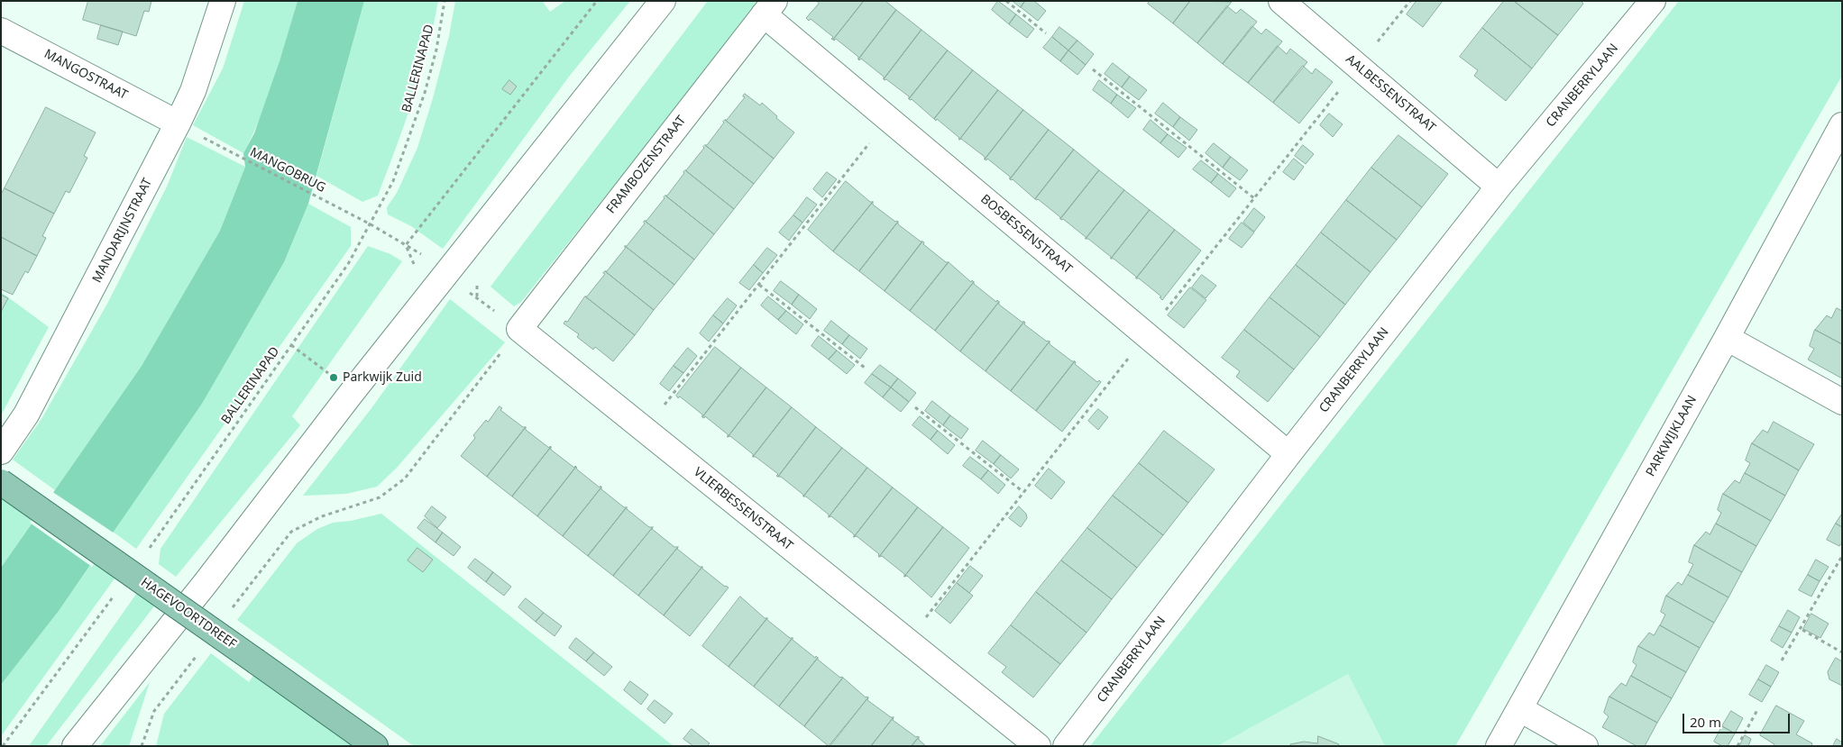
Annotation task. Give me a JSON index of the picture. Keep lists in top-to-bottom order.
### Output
{
  "streets": {
    "main road": ["HAGEVOORTDREEF"],
    "street": [
      "MANGOSTRAAT",
      "CRANBERRYLAAN",
      "AALBESSENSTRAAT",
      "FRAMBOZENSTRAAT",
      "MANDARIJNSTRAAT",
      "BOSBESSENSTRAAT",
      "PARKWIJKLAAN",
      "VLIERBESSENSTRAAT"
    ],
    "path": ["BALLERINAPAD", "MANGOBRUG"]
  },
  "crossings": [
    ["BALLERINAPAD", "MANGOBRUG"],
    ["CRANBERRYLAAN", "AALBESSENSTRAAT"],
    ["CRANBERRYLAAN", "BOSBESSENSTRAAT"],
    ["FRAMBOZENSTRAAT", "BOSBESSENSTRAAT"],
    ["FRAMBOZENSTRAAT", "VLIERBESSENSTRAAT"]
  ],
  "places": ["Parkwijk Zuid"],
  "scale_bar": "20 m"
}
